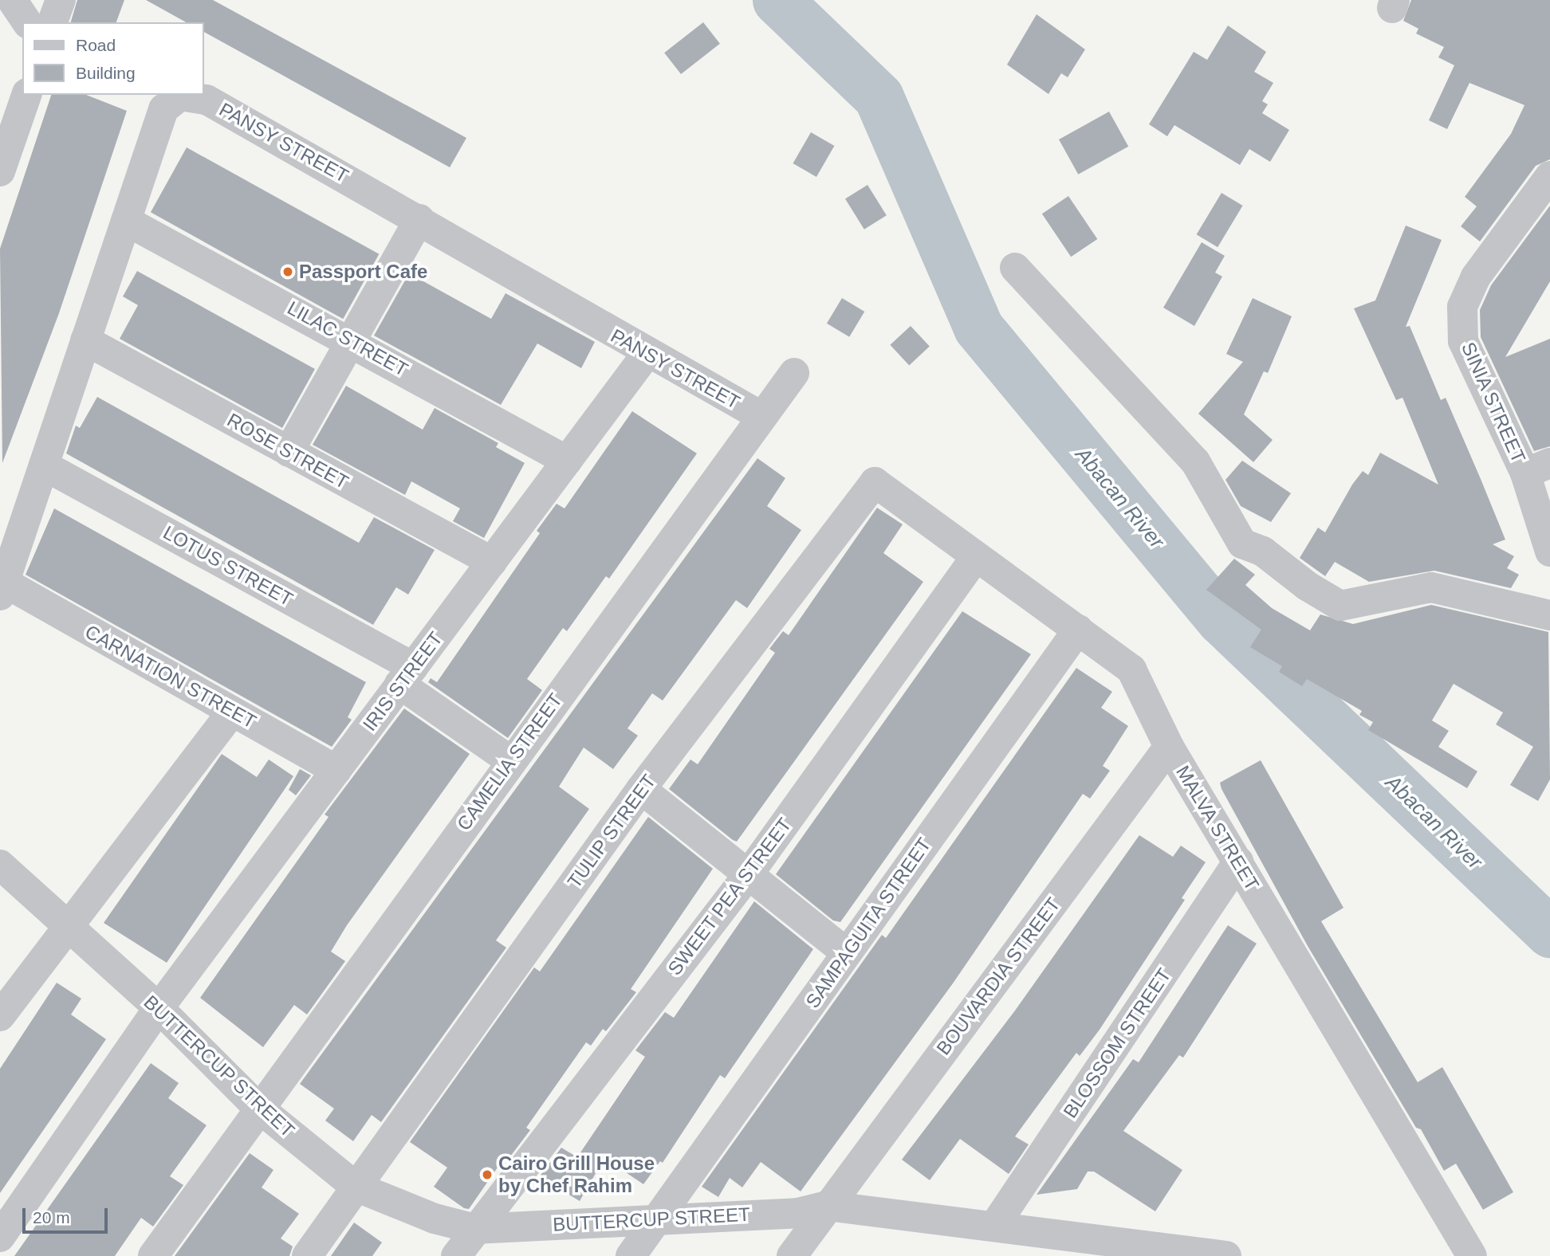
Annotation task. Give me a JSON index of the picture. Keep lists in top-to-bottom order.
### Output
{
  "streets": {
    "street": [
      "PANSY STREET",
      "LILAC STREET",
      "SINIA STREET",
      "ROSE STREET",
      "LOTUS STREET",
      "CARNATION STREET",
      "IRIS STREET",
      "CAMELIA STREET",
      "MALVA STREET",
      "TULIP STREET",
      "SWEET PEA STREET",
      "SAMPAGUITA STREET",
      "BOUVARDIA STREET",
      "BLOSSOM STREET",
      "BUTTERCUP STREET"
    ]
  },
  "crossings": [
    ["PANSY STREET", "LILAC STREET"],
    ["PANSY STREET", "ROSE STREET"],
    ["PANSY STREET", "LOTUS STREET"],
    ["PANSY STREET", "CARNATION STREET"],
    ["PANSY STREET", "IRIS STREET"],
    ["PANSY STREET", "CAMELIA STREET"],
    ["LILAC STREET", "IRIS STREET"],
    ["ROSE STREET", "IRIS STREET"],
    ["LOTUS STREET", "IRIS STREET"],
    ["LOTUS STREET", "CAMELIA STREET"],
    ["CARNATION STREET", "IRIS STREET"],
    ["IRIS STREET", "BUTTERCUP STREET"],
    ["CAMELIA STREET", "BUTTERCUP STREET"],
    ["MALVA STREET", "TULIP STREET"],
    ["MALVA STREET", "SWEET PEA STREET"],
    ["MALVA STREET", "SAMPAGUITA STREET"],
    ["MALVA STREET", "BOUVARDIA STREET"],
    ["MALVA STREET", "BLOSSOM STREET"],
    ["TULIP STREET", "BUTTERCUP STREET"],
    ["SWEET PEA STREET", "BUTTERCUP STREET"],
    ["SAMPAGUITA STREET", "BUTTERCUP STREET"],
    ["BOUVARDIA STREET", "BUTTERCUP STREET"],
    ["BLOSSOM STREET", "BUTTERCUP STREET"]
  ],
  "water": ["Abacan River"],
  "places": ["Passport Cafe", "Cairo Grill House by Chef Rahim"],
  "legend": ["Road", "Building"],
  "scale_bar": "20 m"
}
